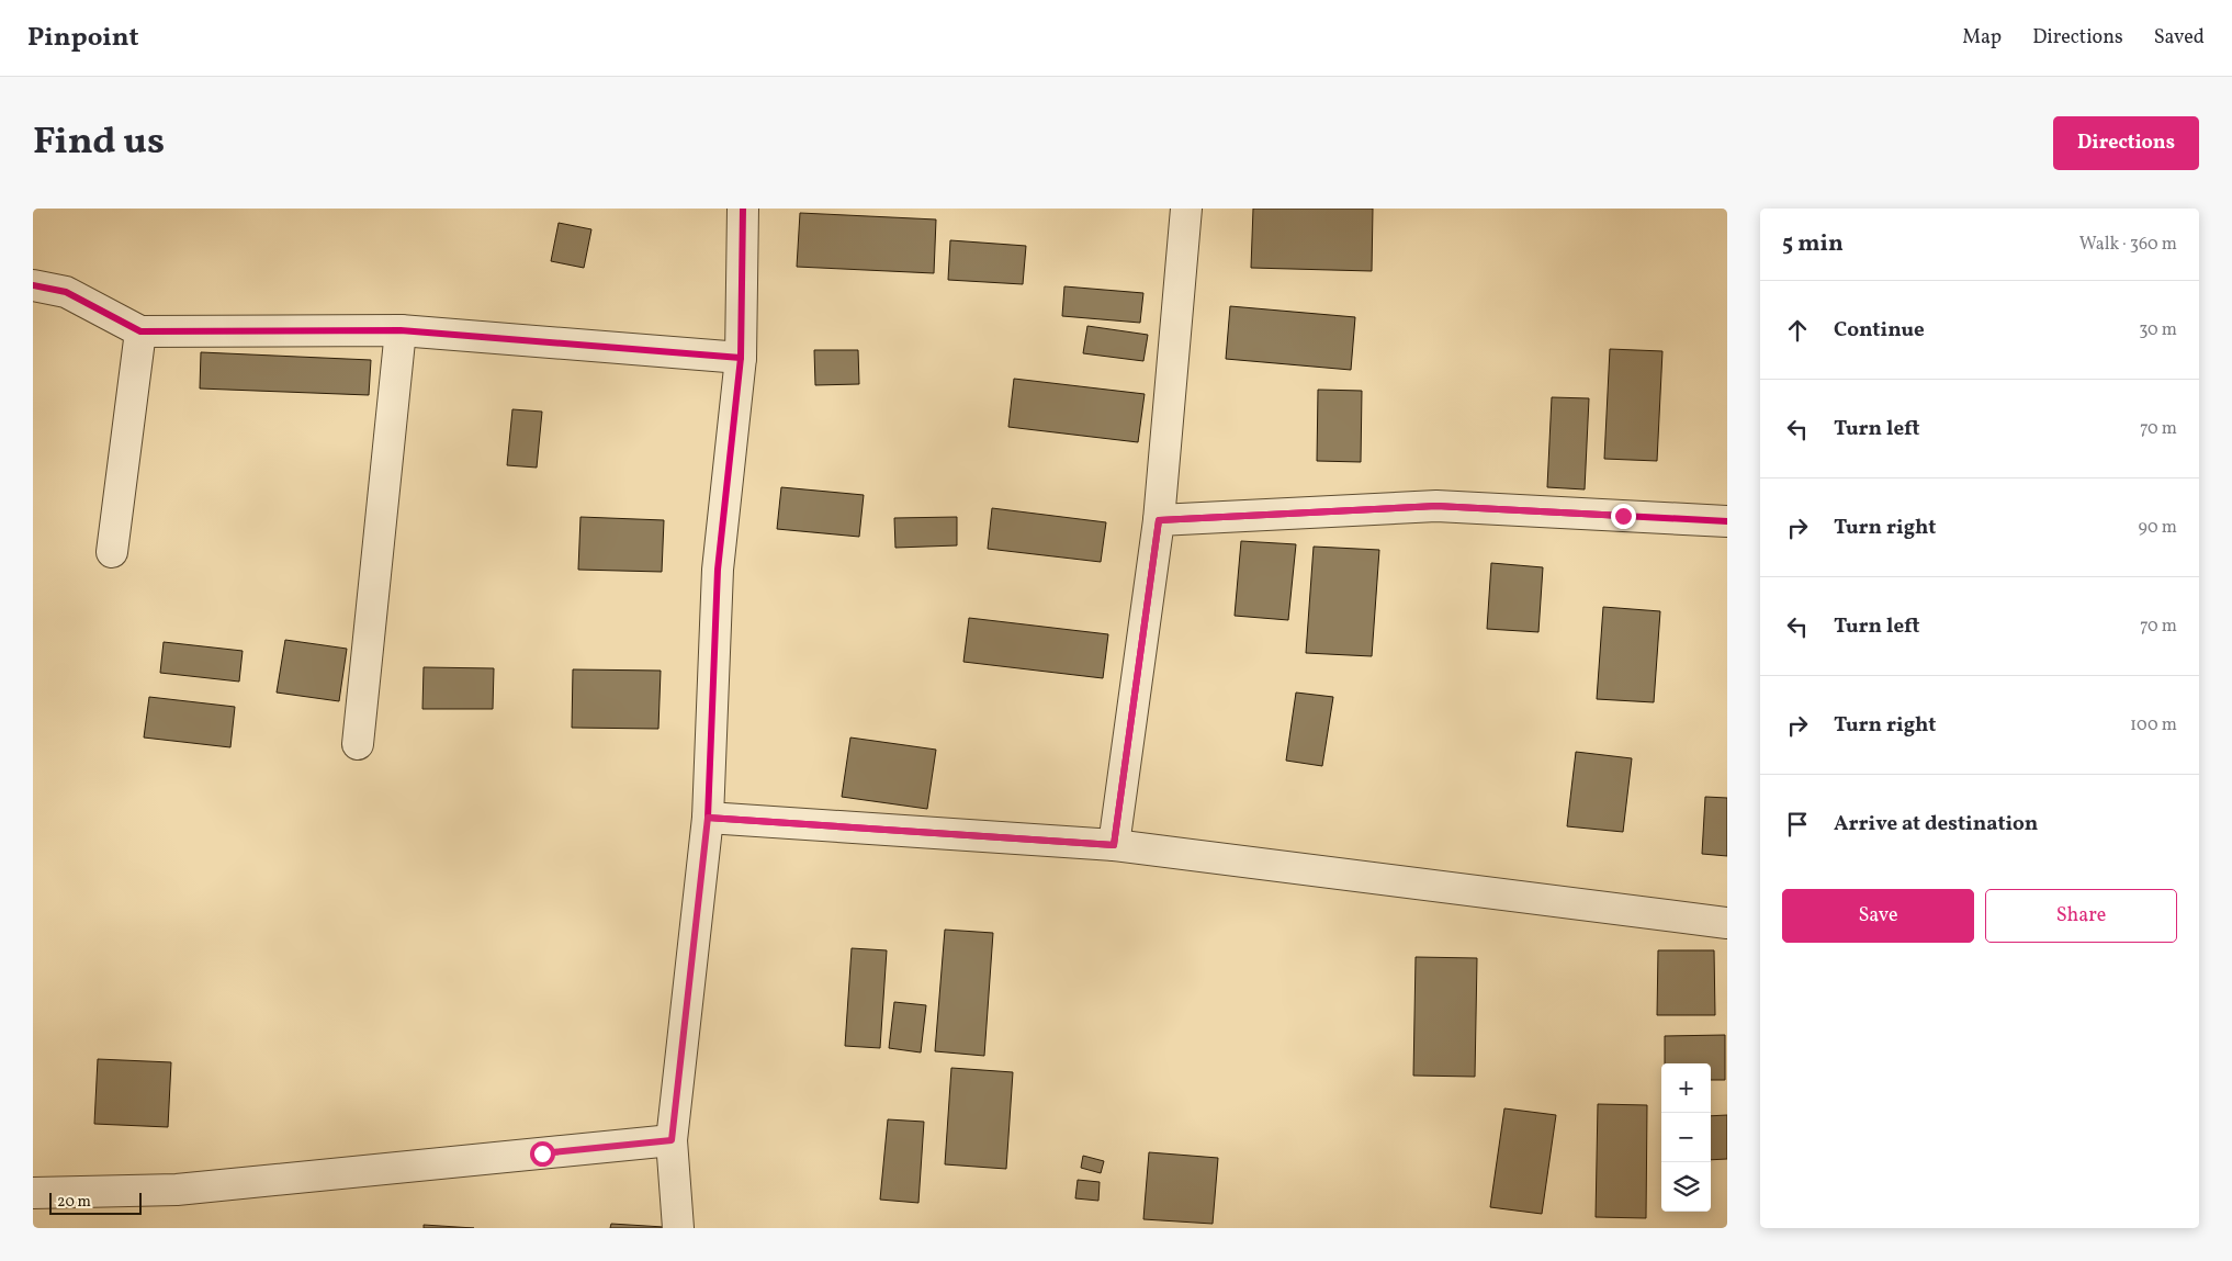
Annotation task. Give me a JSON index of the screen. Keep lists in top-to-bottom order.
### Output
{
  "scale_bar": "20 m",
  "page": {
    "header": "Pinpoint",
    "nav": ["Map", "Directions", "Saved"],
    "title": "Find us",
    "buttons": [
      "Directions",
      ["Save", "Share"]
    ],
    "heading": ["5 min", "Walk · 360 m"],
    "list": [
      ["Continue", "30 m"],
      ["Turn left", "70 m"],
      ["Turn right", "90 m"],
      ["Turn left", "70 m"],
      ["Turn right", "100 m"],
      "Arrive at destination"
    ],
    "map_buttons": ["+", "−"],
    "scale": "20 m"
  }
}
